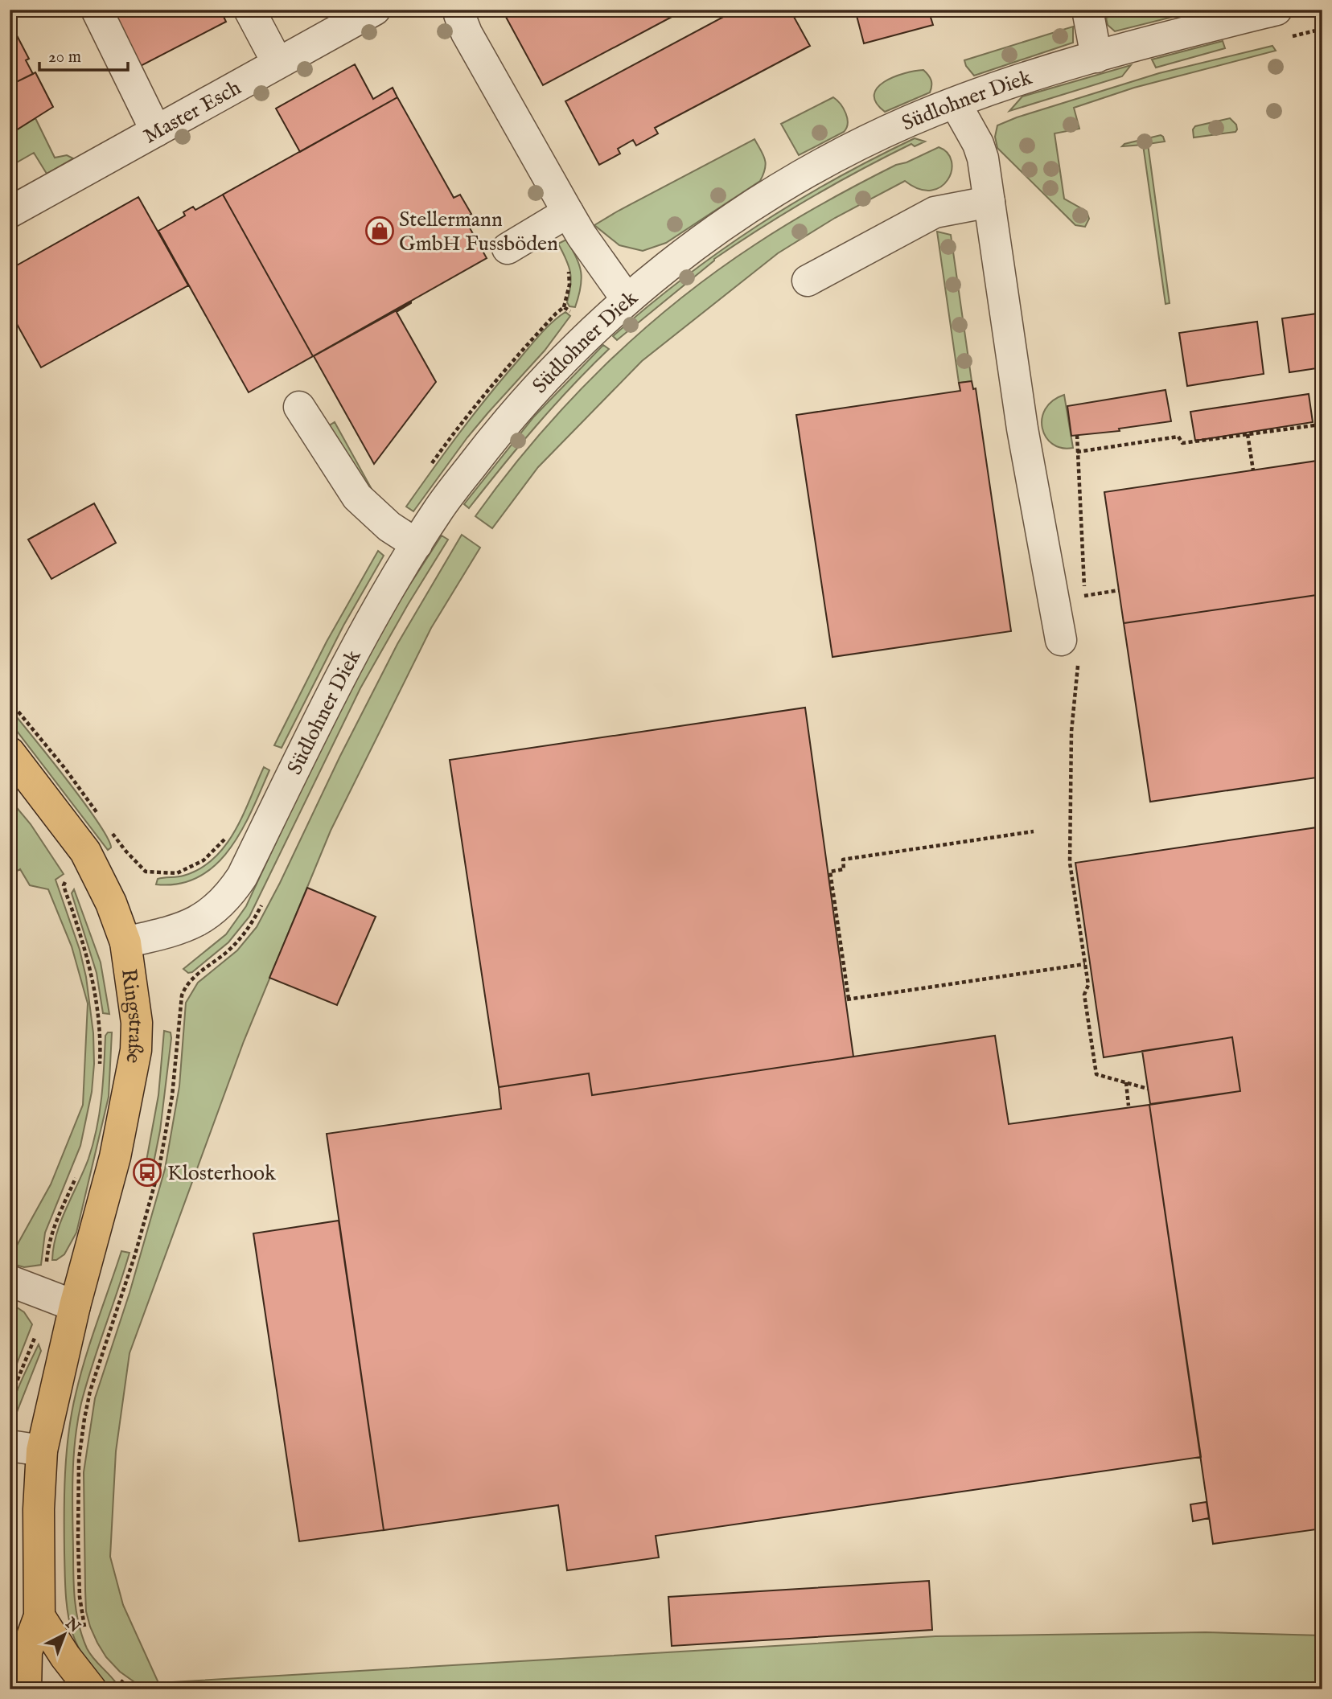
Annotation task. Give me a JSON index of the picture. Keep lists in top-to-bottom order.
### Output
{
  "streets": {
    "main road": ["Ringstraße"],
    "street": ["Südlohner Diek", "Master Esch"]
  },
  "crossings": [
    ["Südlohner Diek", "Ringstraße"]
  ],
  "places": {
    "shop": ["Stellermann GmbH Fussböden"],
    "bus stop": ["Klosterhook"]
  },
  "scale_bar": "20 m",
  "north": "top right"
}
